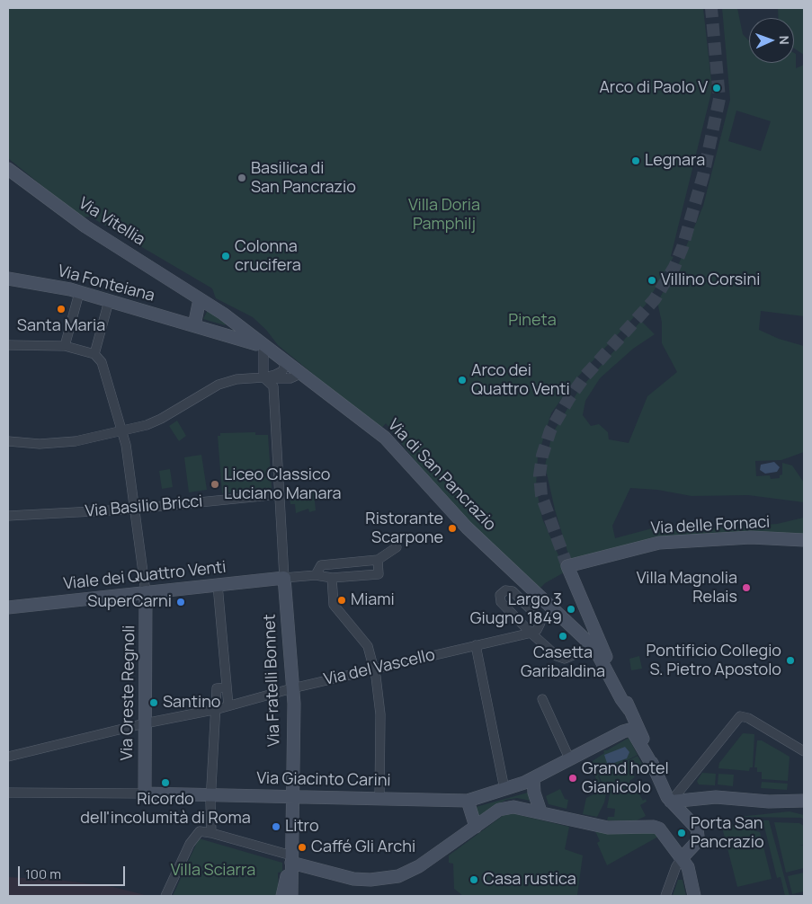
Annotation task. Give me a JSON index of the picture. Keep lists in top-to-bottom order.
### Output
{
  "streets": {
    "street": [
      "Via Vitellia",
      "Via Fonteiana",
      "Via di San Pancrazio",
      "Via Basilio Bricci",
      "Via delle Fornaci",
      "Viale dei Quattro Venti",
      "Via del Vascello",
      "Via Fratelli Bonnet",
      "Via Oreste Regnoli",
      "Via Giacinto Carini"
    ]
  },
  "crossings": [
    ["Via Vitellia", "Via Fonteiana"],
    ["Via Vitellia", "Via di San Pancrazio"],
    ["Via Fonteiana", "Via di San Pancrazio"],
    ["Via di San Pancrazio", "Via delle Fornaci"],
    ["Via di San Pancrazio", "Via Giacinto Carini"],
    ["Viale dei Quattro Venti", "Via Fratelli Bonnet"],
    ["Viale dei Quattro Venti", "Via Oreste Regnoli"],
    ["Via del Vascello", "Via Fratelli Bonnet"],
    ["Via Fratelli Bonnet", "Via Giacinto Carini"],
    ["Via Oreste Regnoli", "Via Giacinto Carini"]
  ],
  "parks": ["Villa Doria Pamphilj", "Pineta", "Villa Sciarra"],
  "places": [
    "Arco di Paolo V",
    "Legnara",
    "Basilica di San Pancrazio",
    "Colonna crucifera",
    "Villino Corsini",
    "Santa Maria",
    "Arco dei Quattro Venti",
    "Liceo Classico Luciano Manara",
    "Ristorante Scarpone",
    "Villa Magnolia Relais",
    "Miami",
    "SuperCarni",
    "Largo 3 Giugno 1849",
    "Casetta Garibaldina",
    "Pontificio Collegio S. Pietro Apostolo",
    "Santino",
    "Grand hotel Gianicolo",
    "Ricordo dell'incolumità di Roma",
    "Litro",
    "Porta San Pancrazio",
    "Caffé Gli Archi",
    "Casa rustica"
  ],
  "scale_bar": "100 m",
  "north": "right"
}
